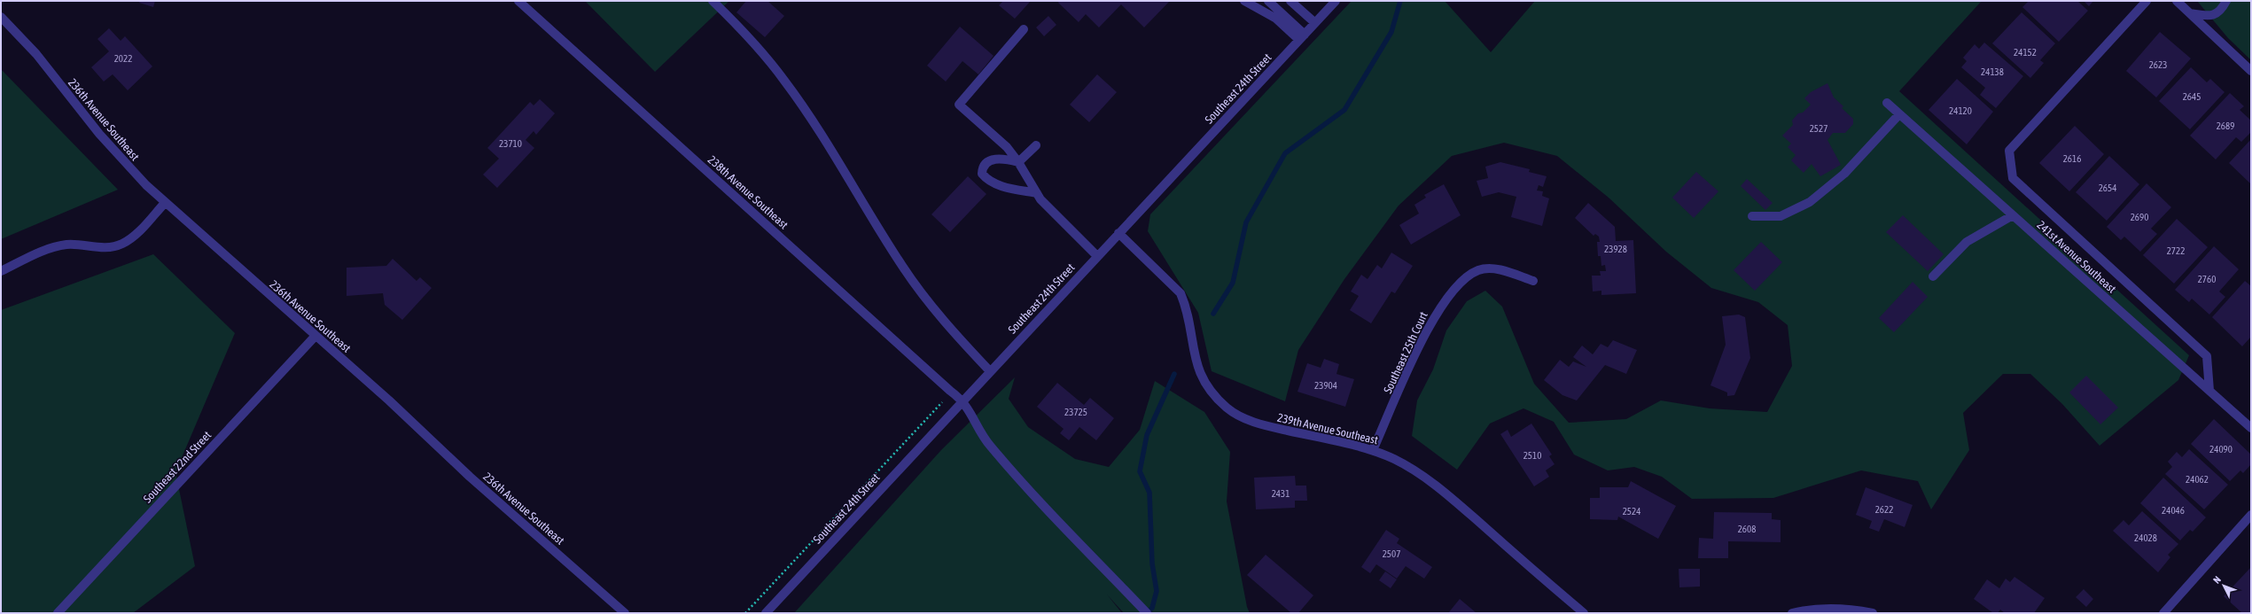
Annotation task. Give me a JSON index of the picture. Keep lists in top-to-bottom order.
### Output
{
  "streets": {
    "street": [
      "Southeast 24th Street",
      "236th Avenue Southeast",
      "238th Avenue Southeast",
      "241st Avenue Southeast",
      "Southeast 25th Court",
      "239th Avenue Southeast",
      "Southeast 22nd Street"
    ]
  },
  "crossings": [
    ["Southeast 24th Street", "238th Avenue Southeast"],
    ["Southeast 24th Street", "239th Avenue Southeast"],
    ["236th Avenue Southeast", "Southeast 22nd Street"],
    ["Southeast 25th Court", "239th Avenue Southeast"]
  ],
  "house_numbers": [
    "24152",
    "2022",
    "2623",
    "24138",
    "2645",
    "24120",
    "2689",
    "2527",
    "23710",
    "2616",
    "2654",
    "2690",
    "23928",
    "2722",
    "2760",
    "23904",
    "23725",
    "24090",
    "2510",
    "24062",
    "2431",
    "2622",
    "24046",
    "2524",
    "2608",
    "24028",
    "2507"
  ],
  "north": "top left"
}
